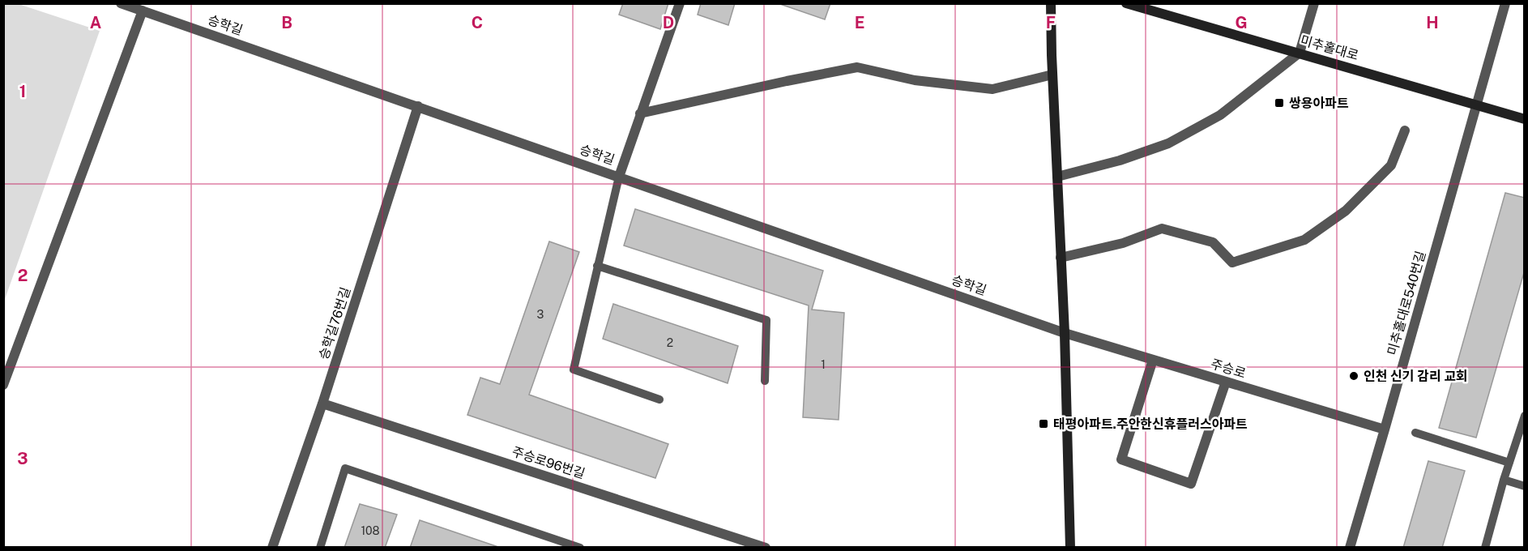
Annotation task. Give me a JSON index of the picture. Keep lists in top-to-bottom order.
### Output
{
  "streets": {
    "street": [
      "승학길",
      "미추홀대로",
      "미추홀대로540번길",
      "승학길76번길",
      "주승로",
      "주승로96번길"
    ]
  },
  "crossings": [
    ["승학길", "승학길76번길"],
    ["승학길", "주승로"],
    ["미추홀대로", "미추홀대로540번길"],
    ["미추홀대로540번길", "주승로"],
    ["승학길76번길", "주승로96번길"]
  ],
  "places": {
    "transit": ["쌍용아파트", "태평아파트.주안한신휴플러스아파트"],
    "other": ["인천 신기 감리 교회"]
  },
  "house_numbers": [
    "3",
    "2",
    "1",
    "108"
  ],
  "grid": {
    "columns": [
      "A",
      "B",
      "C",
      "D",
      "E",
      "F",
      "G",
      "H"
    ],
    "rows": ["1", "2", "3"]
  }
}
